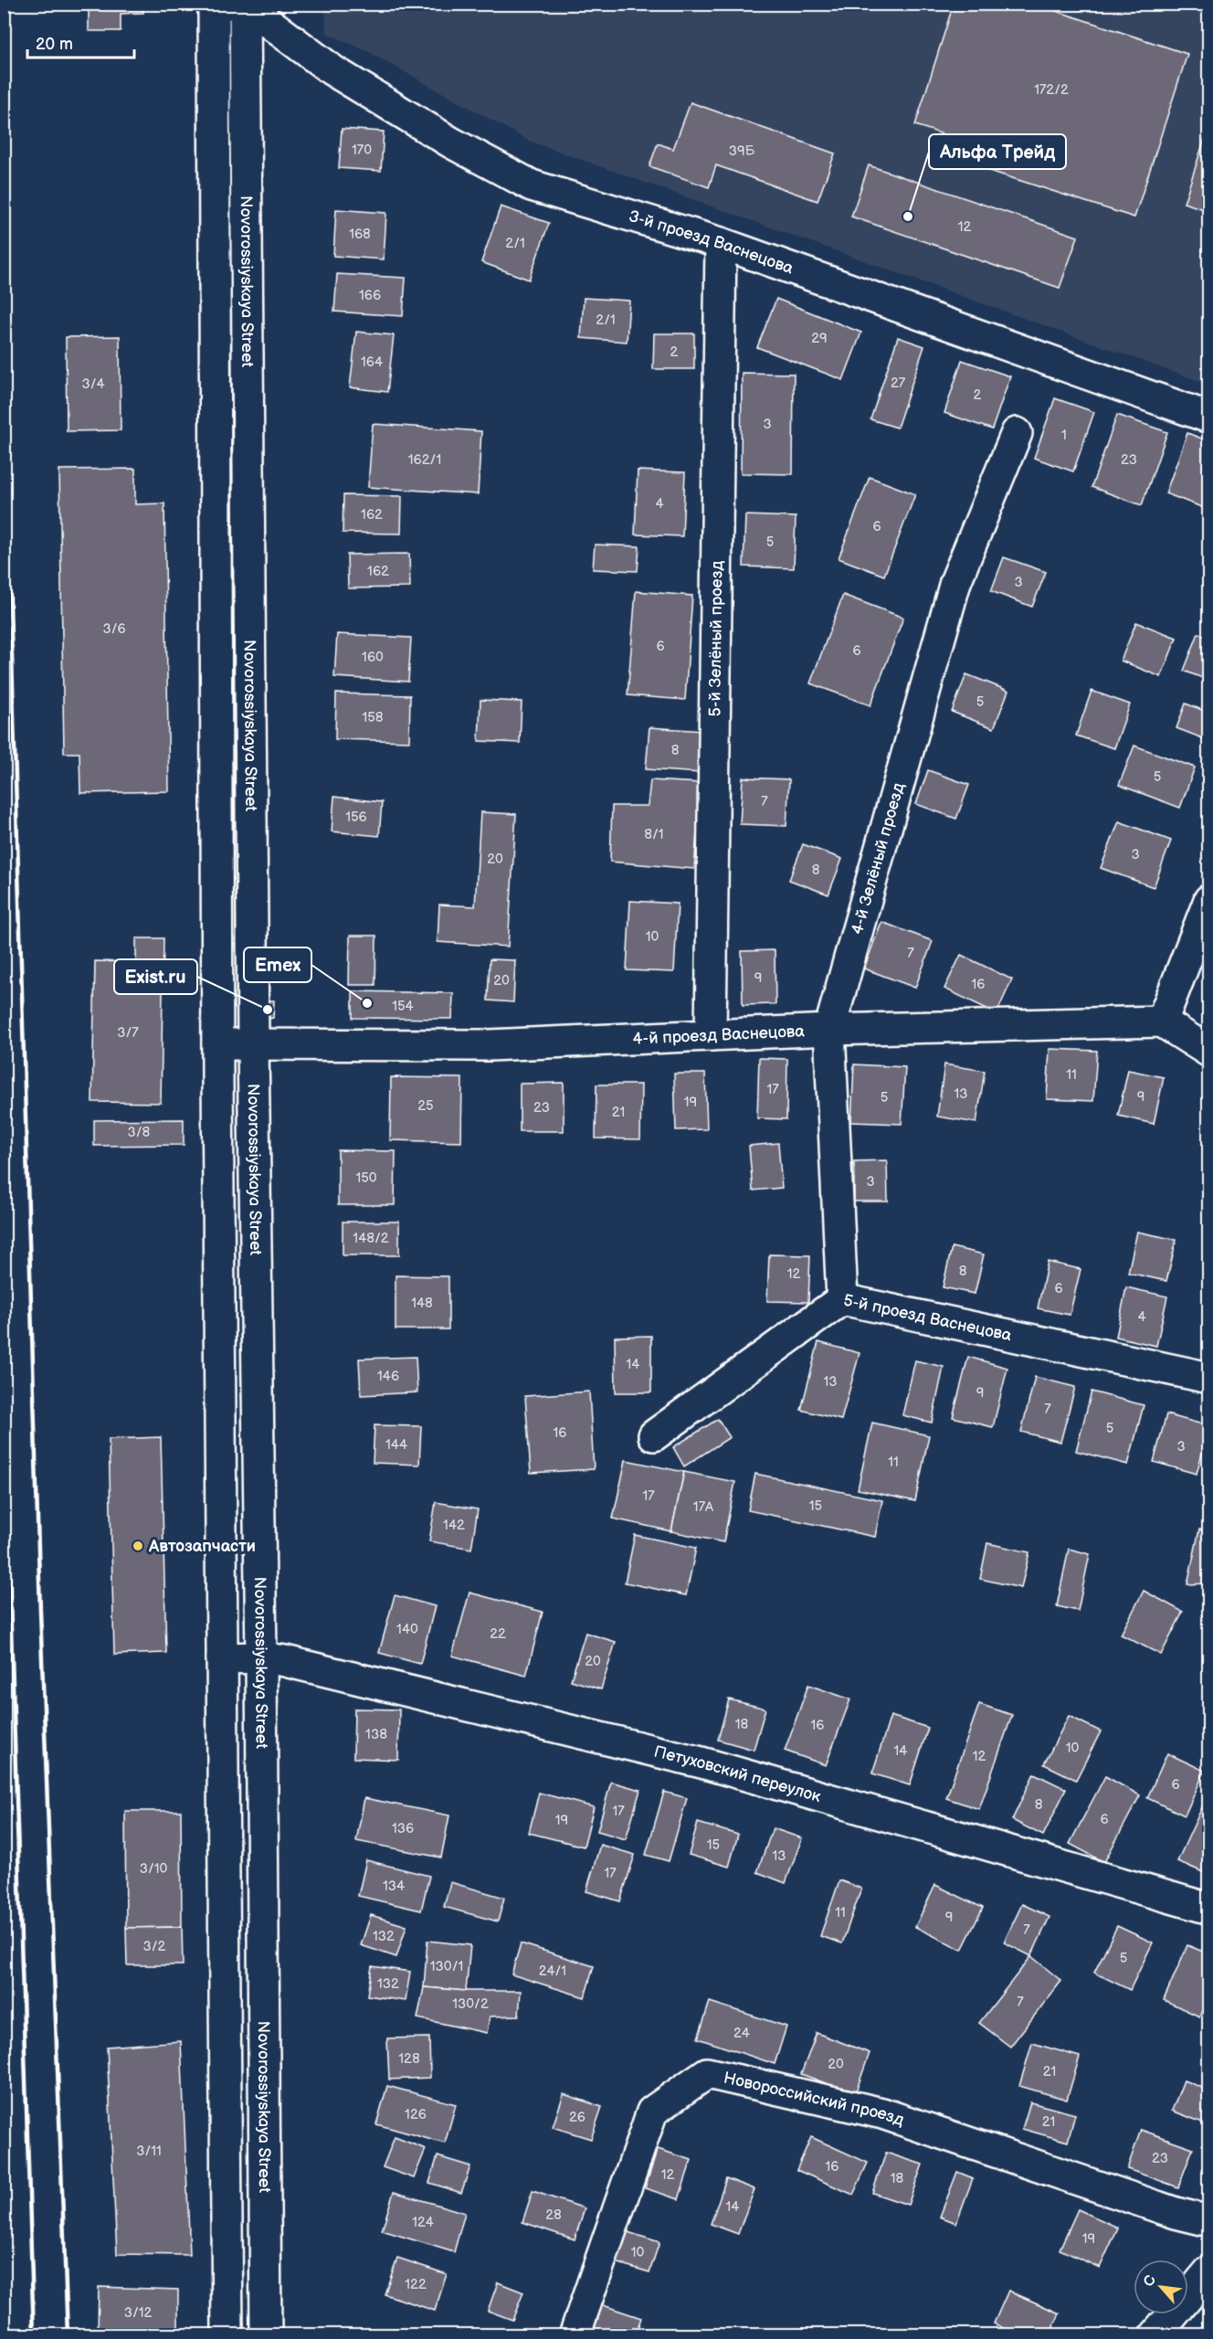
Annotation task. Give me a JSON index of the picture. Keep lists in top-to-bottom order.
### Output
{
  "streets": {
    "street": [
      "3-й проезд Васнецова",
      "Novorossiyskaya Street",
      "5-й Зелёный проезд",
      "4-й Зелёный проезд",
      "4-й проезд Васнецова",
      "5-й проезд Васнецова",
      "Петуховский переулок",
      "Новороссийский проезд"
    ]
  },
  "crossings": [
    ["3-й проезд Васнецова", "Novorossiyskaya Street"],
    ["3-й проезд Васнецова", "5-й Зелёный проезд"],
    ["Novorossiyskaya Street", "4-й проезд Васнецова"],
    ["Novorossiyskaya Street", "Петуховский переулок"],
    ["5-й Зелёный проезд", "4-й проезд Васнецова"],
    ["4-й Зелёный проезд", "4-й проезд Васнецова"],
    ["4-й Зелёный проезд", "5-й проезд Васнецова"]
  ],
  "places": [
    "Альфа Трейд",
    "Emex",
    "Exist.ru",
    "Автозапчасти"
  ],
  "house_numbers": [
    "172/2",
    "170",
    "39Б",
    "12",
    "168",
    "2/1",
    "166",
    "2/1",
    "29",
    "2",
    "164",
    "27",
    "3/4",
    "2",
    "3",
    "1",
    "162/1",
    "23",
    "4",
    "162",
    "6",
    "5",
    "162",
    "3",
    "3/6",
    "6",
    "6",
    "160",
    "5",
    "158",
    "8",
    "5",
    "7",
    "156",
    "8/1",
    "3",
    "20",
    "8",
    "10",
    "7",
    "9",
    "20",
    "16",
    "154",
    "3/7",
    "11",
    "17",
    "13",
    "9",
    "5",
    "19",
    "25",
    "23",
    "21",
    "3/8",
    "150",
    "3",
    "148/2",
    "8",
    "12",
    "6",
    "148",
    "4",
    "14",
    "146",
    "13",
    "9",
    "7",
    "5",
    "16",
    "144",
    "3",
    "11",
    "17",
    "15",
    "17А",
    "142",
    "140",
    "22",
    "20",
    "18",
    "16",
    "138",
    "10",
    "14",
    "12",
    "6",
    "8",
    "17",
    "6",
    "19",
    "136",
    "15",
    "13",
    "3/10",
    "17",
    "134",
    "11",
    "9",
    "7",
    "132",
    "3/2",
    "5",
    "130/1",
    "24/1",
    "132",
    "7",
    "130/2",
    "24",
    "128",
    "20",
    "21",
    "126",
    "26",
    "21",
    "3/11",
    "23",
    "16",
    "12",
    "18",
    "14",
    "28",
    "124",
    "19",
    "10",
    "122",
    "3/12"
  ],
  "scale_bar": "20 m",
  "north": "top left"
}
